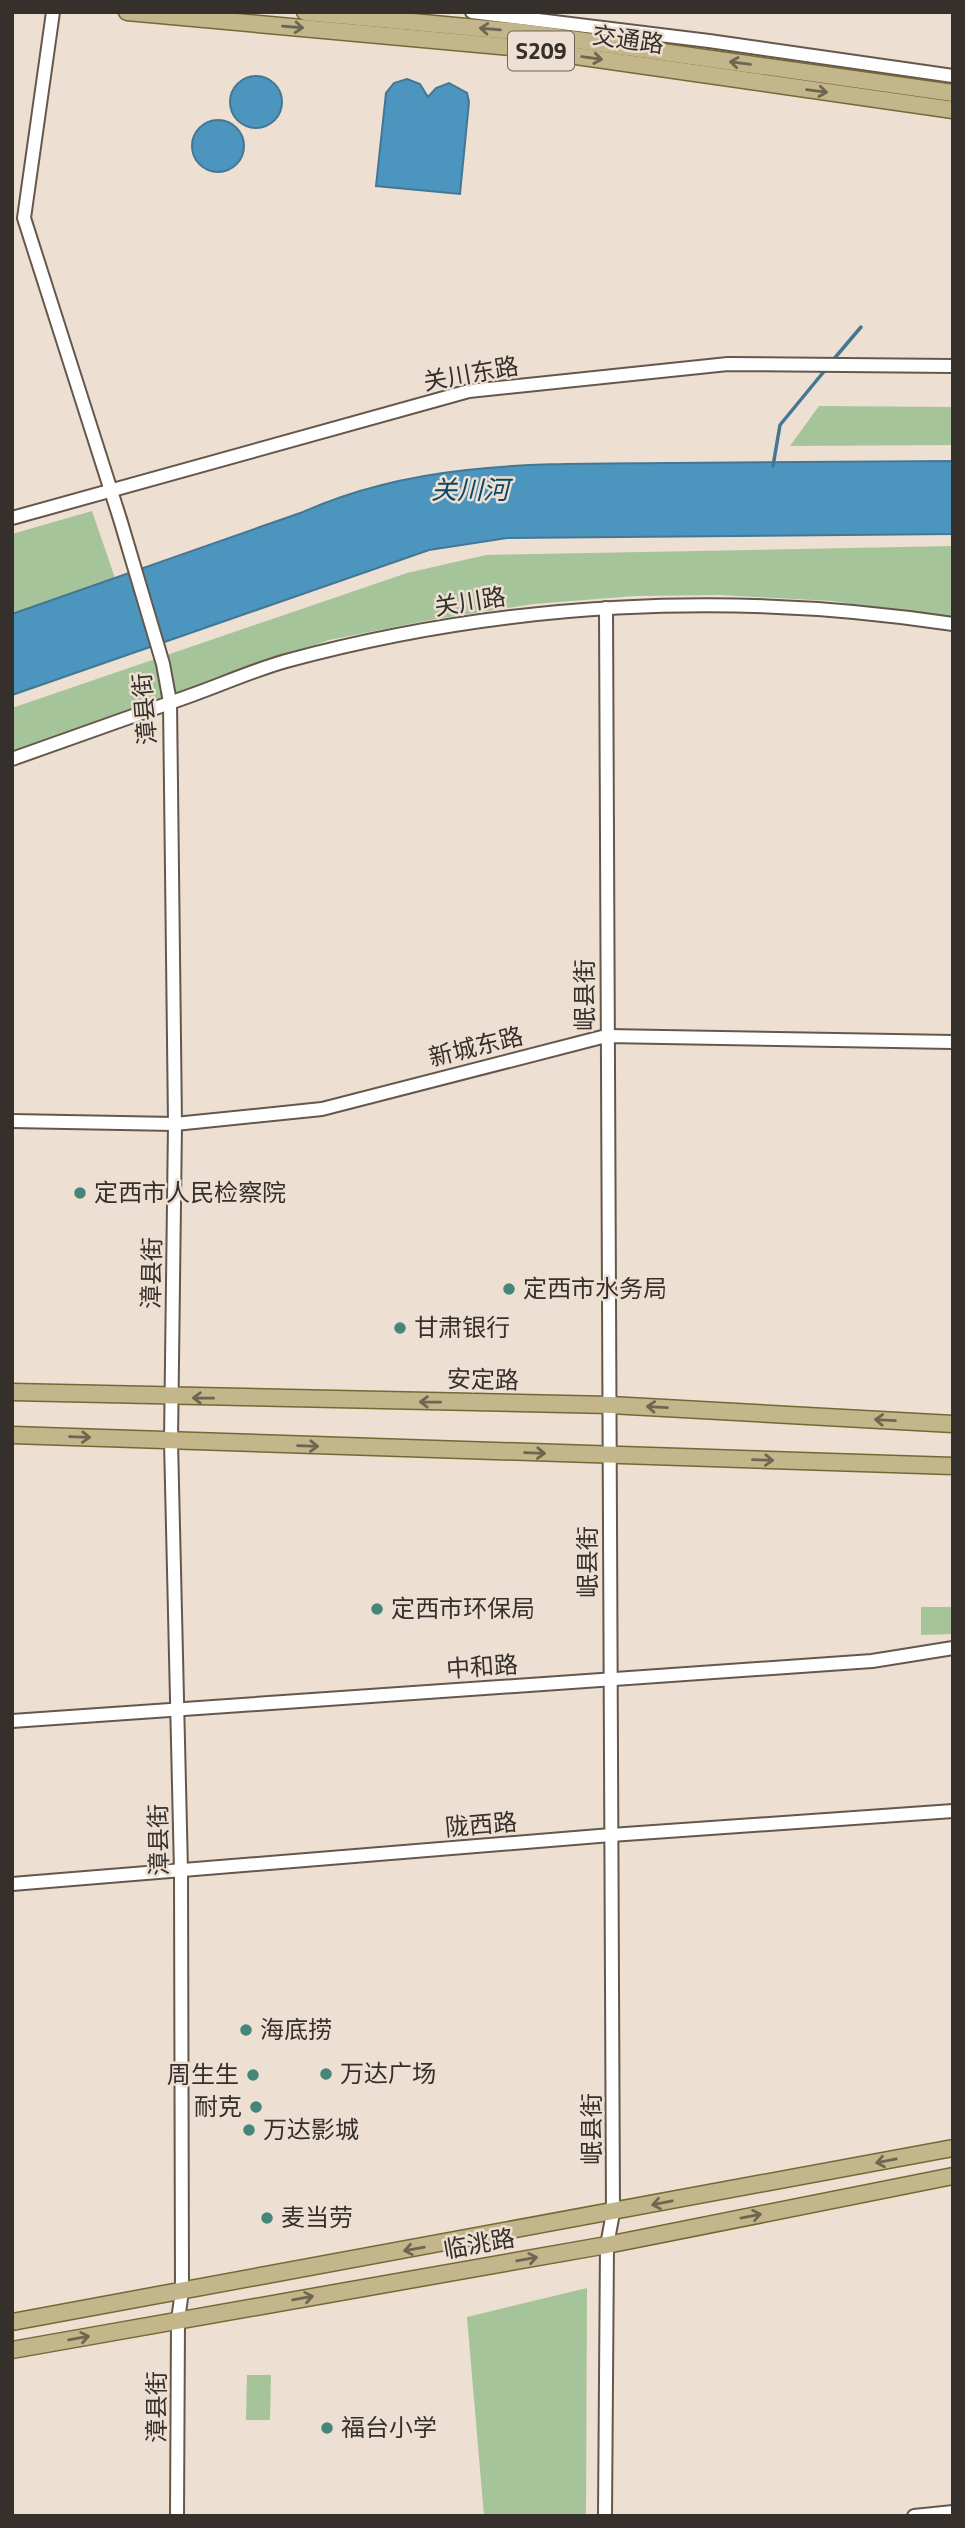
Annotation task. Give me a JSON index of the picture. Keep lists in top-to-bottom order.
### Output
{
  "streets": {
    "main road": [
      "交通路",
      "S209",
      "安定路",
      "临洮路"
    ],
    "street": [
      "关川东路",
      "关川路",
      "漳县街",
      "岷县街",
      "新城东路",
      "中和路",
      "陇西路"
    ]
  },
  "crossings": [
    ["关川东路", "漳县街"],
    ["关川路", "漳县街"],
    ["关川路", "岷县街"],
    ["漳县街", "新城东路"],
    ["漳县街", "安定路"],
    ["漳县街", "中和路"],
    ["漳县街", "陇西路"],
    ["漳县街", "临洮路"],
    ["岷县街", "新城东路"],
    ["岷县街", "安定路"],
    ["岷县街", "中和路"],
    ["岷县街", "陇西路"],
    ["岷县街", "临洮路"]
  ],
  "water": ["关川河"],
  "places": [
    "定西市人民检察院",
    "定西市水务局",
    "甘肃银行",
    "定西市环保局",
    "海底捞",
    "万达广场",
    "周生生",
    "耐克",
    "万达影城",
    "麦当劳",
    "福台小学"
  ]
}
